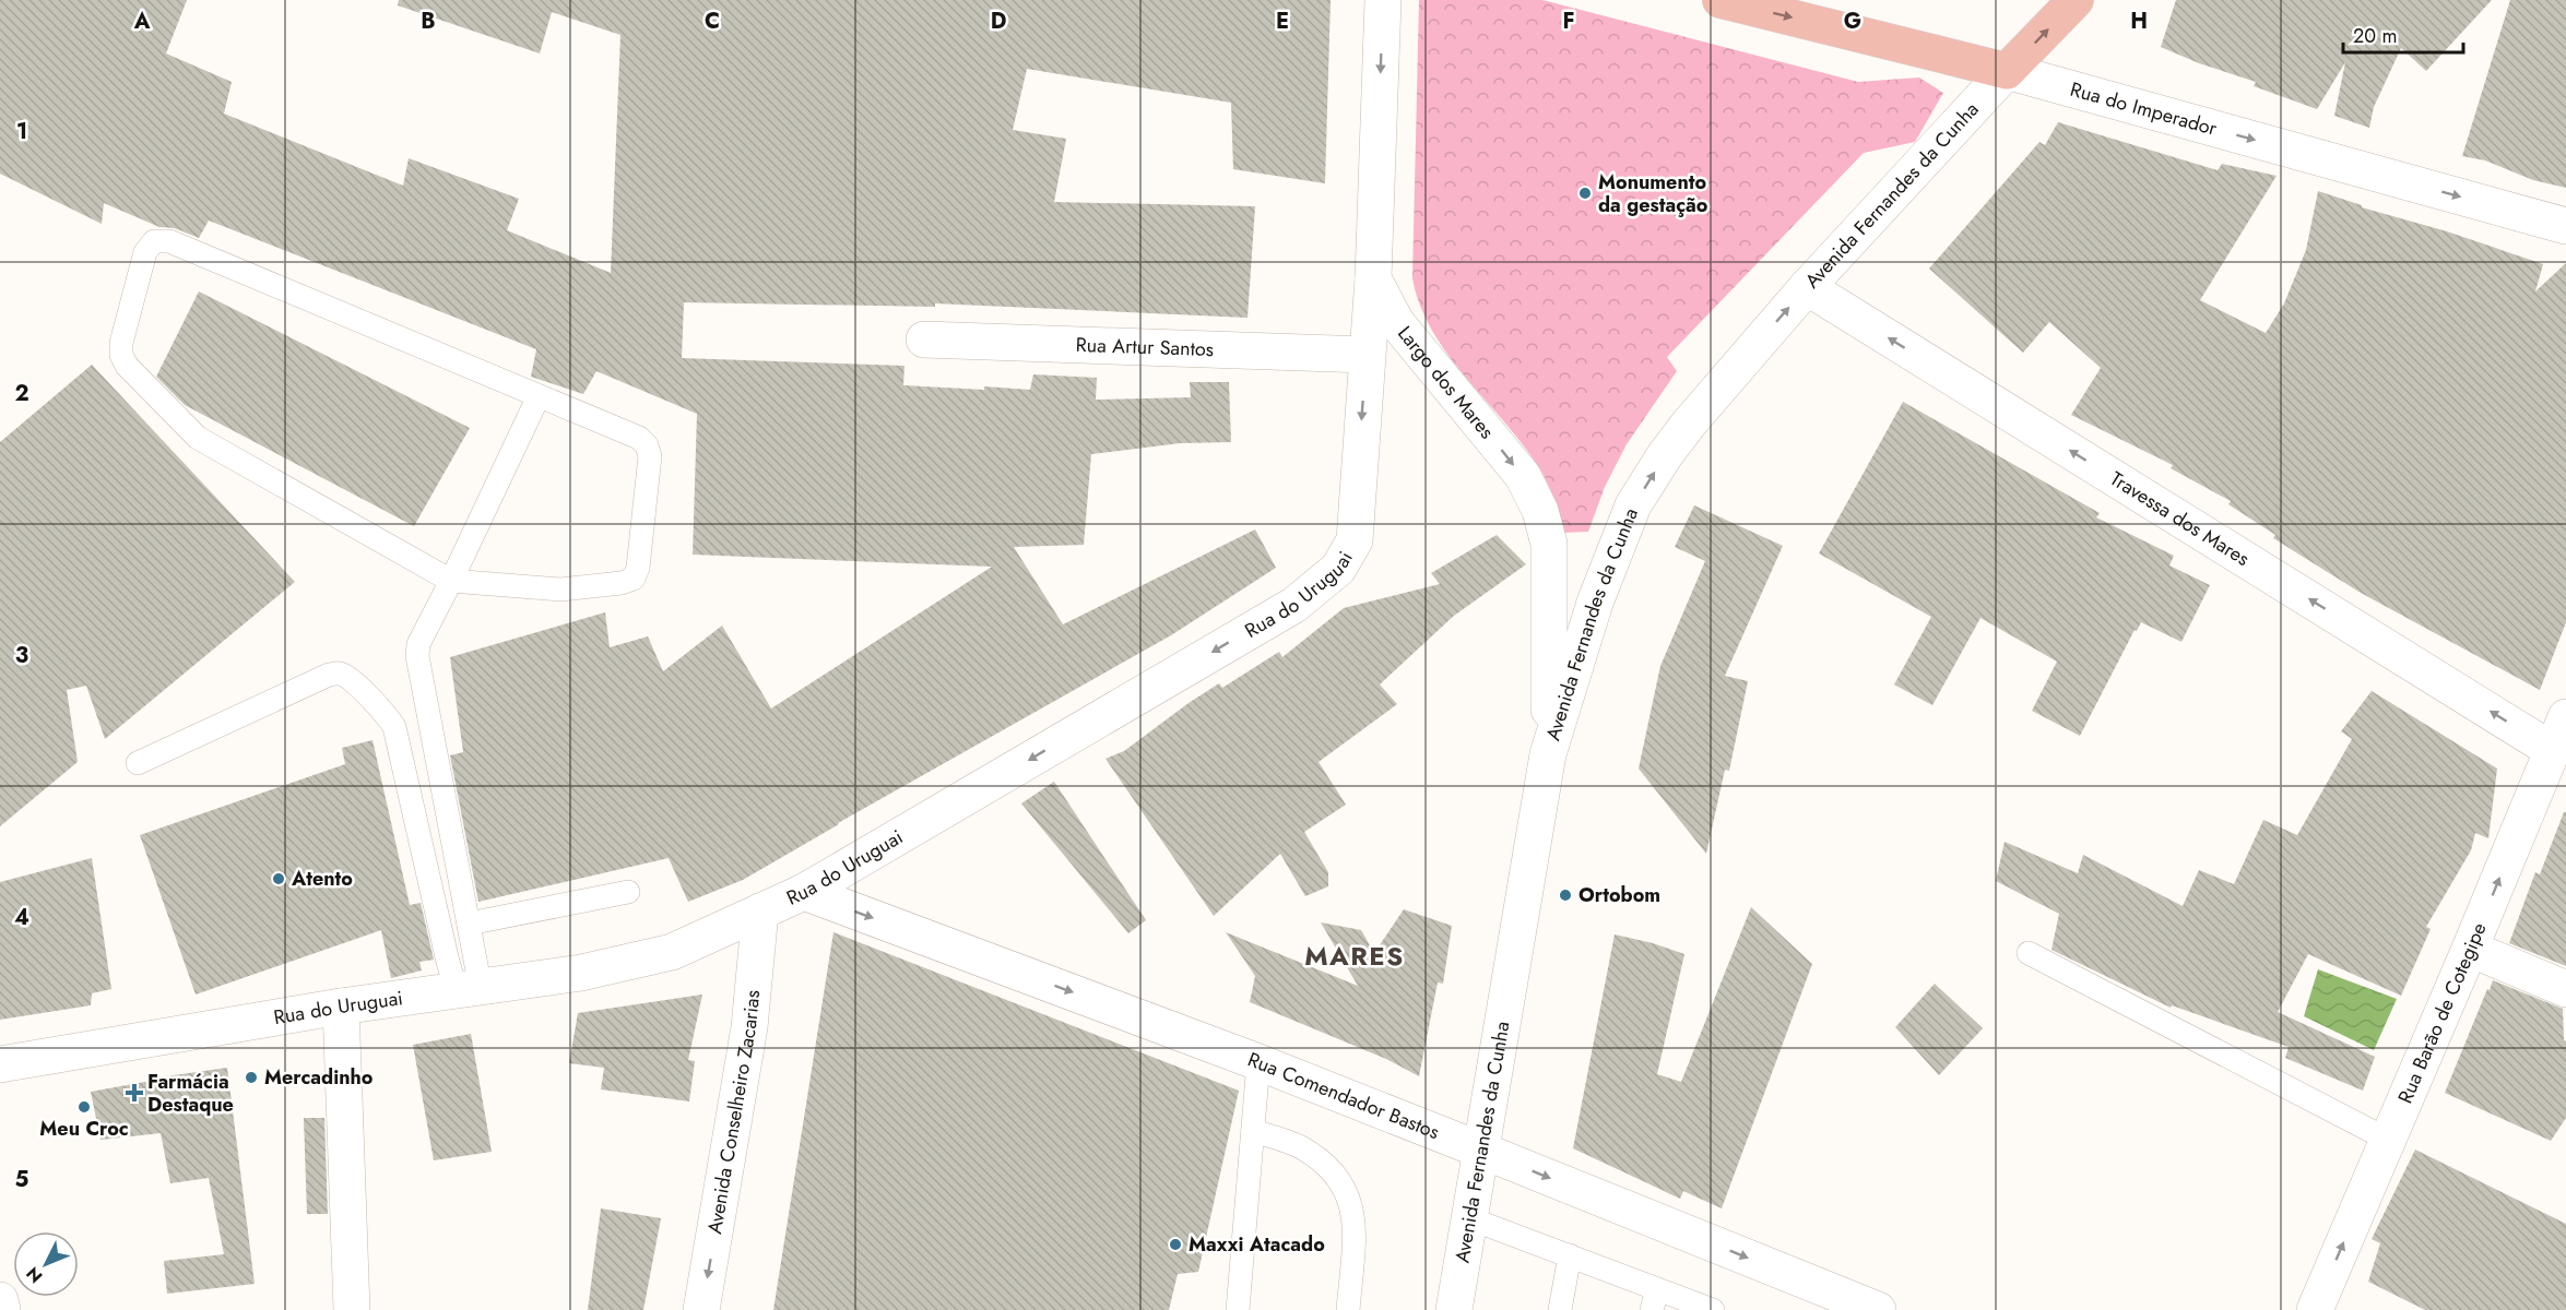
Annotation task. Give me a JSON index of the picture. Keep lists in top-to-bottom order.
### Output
{
  "streets": {
    "main road": ["Rua do Imperador"],
    "street": [
      "Avenida Fernandes da Cunha",
      "Rua Artur Santos",
      "Largo dos Mares",
      "Travessa dos Mares",
      "Rua do Uruguai",
      "Rua Barão de Cotegipe",
      "Rua Comendador Bastos",
      "Avenida Conselheiro Zacarias"
    ]
  },
  "crossings": [
    ["Rua do Imperador", "Avenida Fernandes da Cunha"],
    ["Avenida Fernandes da Cunha", "Largo dos Mares"],
    ["Avenida Fernandes da Cunha", "Travessa dos Mares"],
    ["Avenida Fernandes da Cunha", "Rua Comendador Bastos"],
    ["Rua Artur Santos", "Rua do Uruguai"],
    ["Largo dos Mares", "Rua do Uruguai"],
    ["Travessa dos Mares", "Rua Barão de Cotegipe"],
    ["Rua do Uruguai", "Rua Comendador Bastos"],
    ["Rua do Uruguai", "Avenida Conselheiro Zacarias"]
  ],
  "one_way": [
    "Rua do Imperador",
    "Avenida Fernandes da Cunha",
    "Largo dos Mares",
    "Travessa dos Mares",
    "Rua do Uruguai",
    "Rua Barão de Cotegipe",
    "Rua Comendador Bastos",
    "Avenida Conselheiro Zacarias"
  ],
  "districts": ["MARES"],
  "places": {
    "other": [
      "Monumento da gestação",
      "Atento",
      "Ortobom",
      "Mercadinho",
      "Meu Croc",
      "Maxxi Atacado"
    ],
    "health": ["Farmácia Destaque"]
  },
  "scale_bar": "20 m",
  "north": "bottom left",
  "grid": {
    "columns": [
      "A",
      "B",
      "C",
      "D",
      "E",
      "F",
      "G",
      "H"
    ],
    "rows": [
      "1",
      "2",
      "3",
      "4",
      "5"
    ]
  }
}
